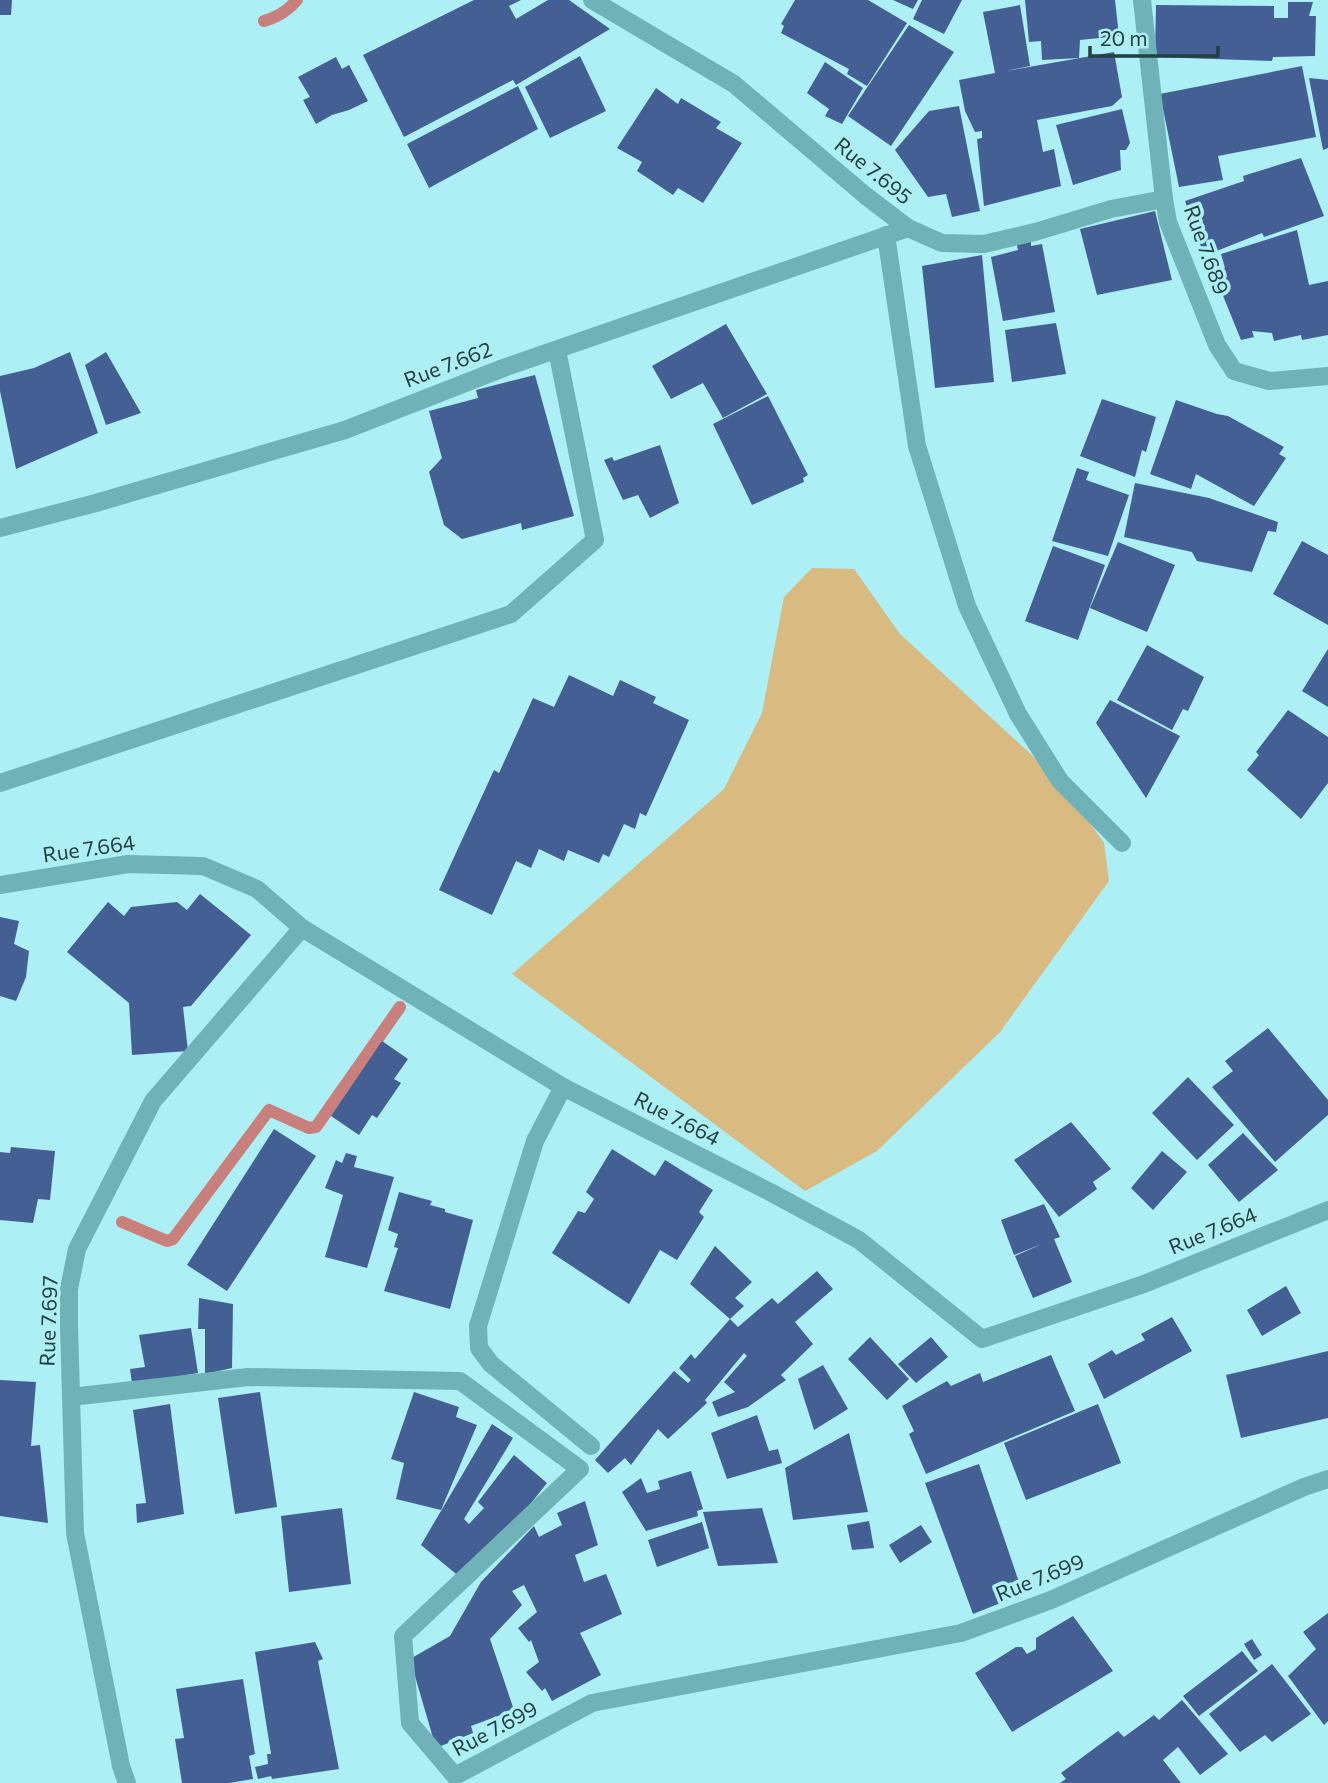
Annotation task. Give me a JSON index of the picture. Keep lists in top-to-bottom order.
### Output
{
  "streets": {
    "street": [
      "Rue 7.695",
      "Rue 7.689",
      "Rue 7.662",
      "Rue 7.664",
      "Rue 7.697",
      "Rue 7.699"
    ]
  },
  "crossings": [
    ["Rue 7.695", "Rue 7.689"],
    ["Rue 7.695", "Rue 7.662"],
    ["Rue 7.664", "Rue 7.697"],
    ["Rue 7.697", "Rue 7.699"]
  ],
  "scale_bar": "20 m"
}
